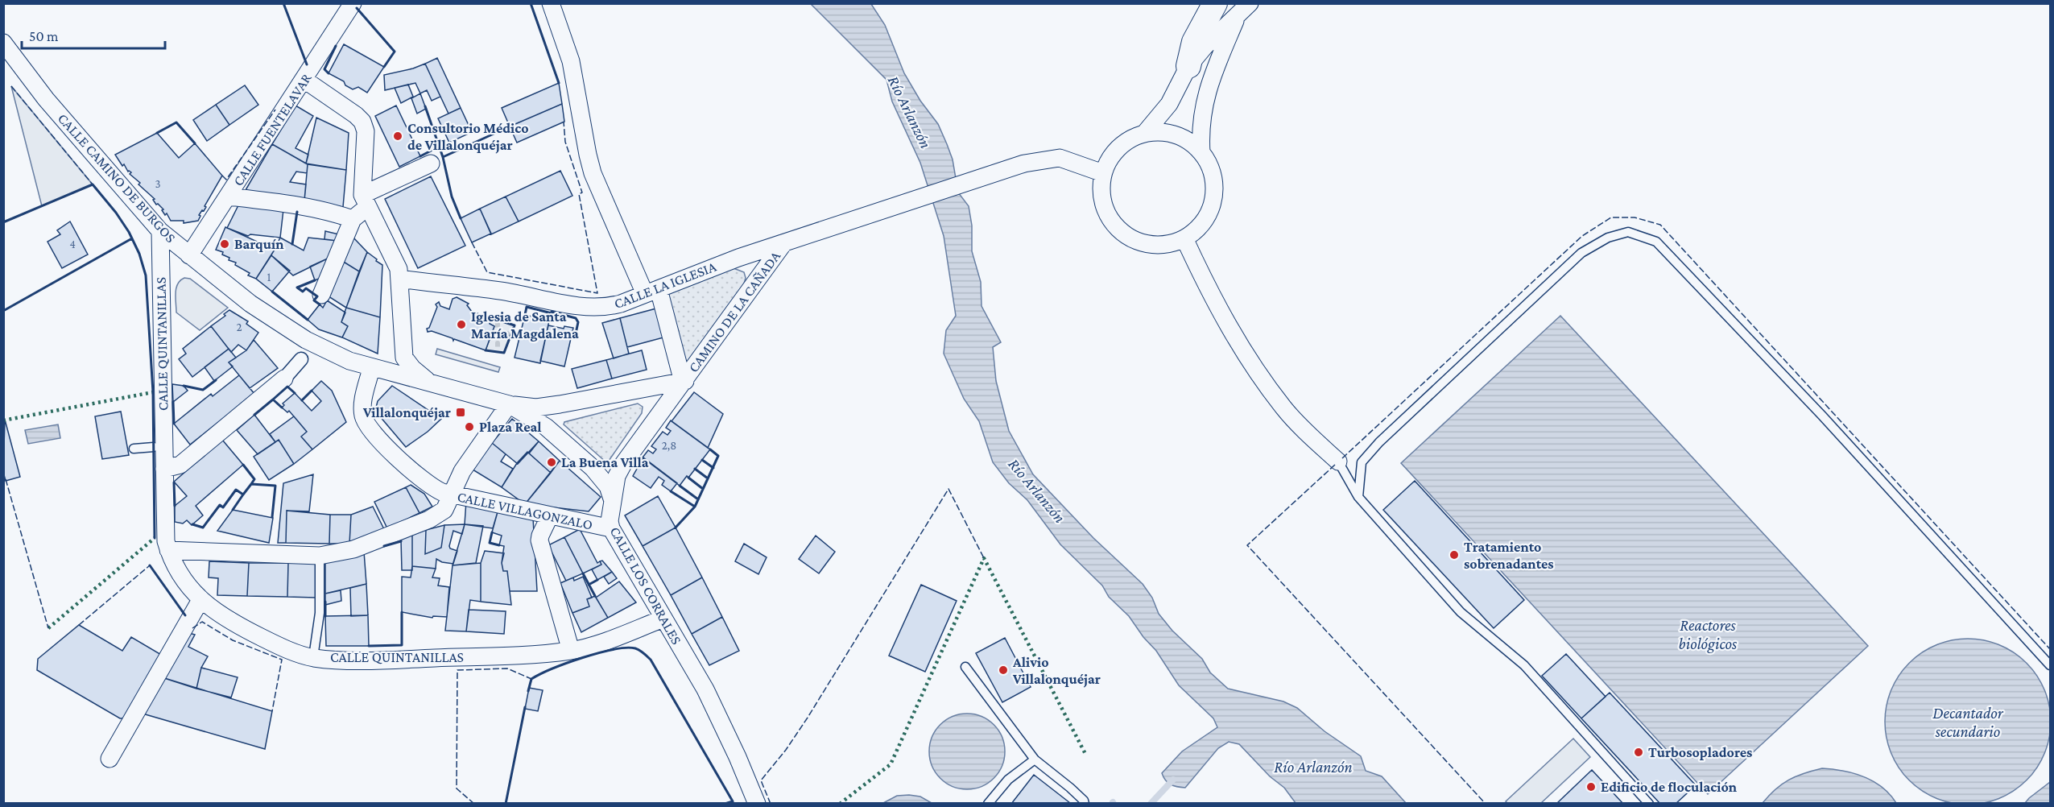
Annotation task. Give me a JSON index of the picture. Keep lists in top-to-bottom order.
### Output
{
  "streets": {
    "street": [
      "CALLE FUENTELAVAR",
      "CALLE CAMINO DE BURGOS",
      "CALLE LA IGLESIA",
      "CAMINO DE LA CAÑADA",
      "CALLE QUINTANILLAS",
      "CALLE VILLAGONZALO",
      "CALLE LOS CORRALES"
    ]
  },
  "crossings": [
    ["CALLE FUENTELAVAR", "CALLE CAMINO DE BURGOS"],
    ["CALLE CAMINO DE BURGOS", "CALLE QUINTANILLAS"],
    ["CALLE LA IGLESIA", "CAMINO DE LA CAÑADA"],
    ["CAMINO DE LA CAÑADA", "CALLE LOS CORRALES"],
    ["CALLE QUINTANILLAS", "CALLE VILLAGONZALO"],
    ["CALLE QUINTANILLAS", "CALLE LOS CORRALES"],
    ["CALLE VILLAGONZALO", "CALLE LOS CORRALES"]
  ],
  "water": ["Río Arlanzón", "Reactores biológicos", "Decantador secundario"],
  "places": {
    "other": [
      "Consultorio Médico de Villalonquéjar",
      "Barquín",
      "Iglesia de Santa María Magdalena",
      "Plaza Real",
      "La Buena Villa",
      "Tratamiento sobrenadantes",
      "Alivio Villalonquéjar",
      "Turbosopladores",
      "Edificio de floculación"
    ],
    "transit": ["Villalonquéjar"]
  },
  "house_numbers": [
    "3",
    "4",
    "1",
    "2",
    "2,8"
  ],
  "scale_bar": "50 m"
}
